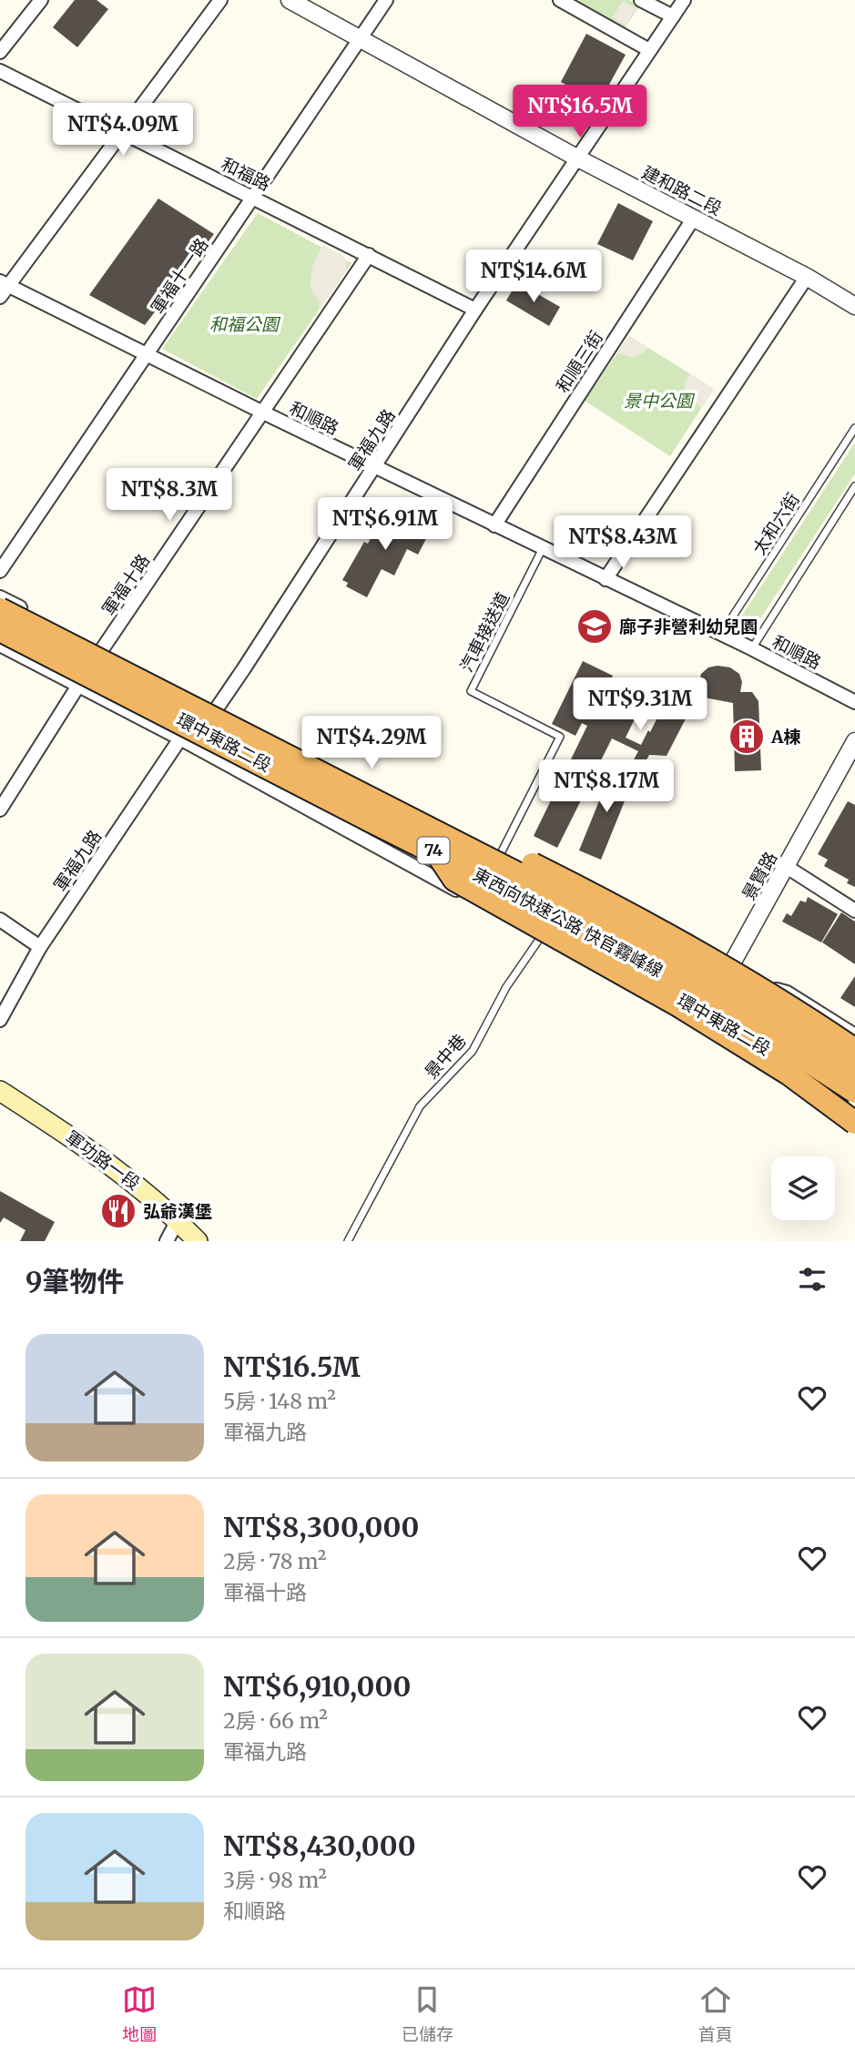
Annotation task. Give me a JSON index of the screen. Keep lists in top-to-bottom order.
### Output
{
  "streets": {
    "highway": ["74", "東西向快速公路 快官霧峰線"],
    "main road": ["軍功路一段"],
    "street": [
      "和福路",
      "建和路二段",
      "軍福十一路",
      "和順三街",
      "和順路",
      "軍福九路",
      "軍福十路",
      "環中東路二段",
      "景賢路"
    ],
    "lane": ["太和六街", "汽車接送道", "景中巷"]
  },
  "crossings": [
    ["和福路", "軍福十一路"],
    ["和福路", "軍福九路"],
    ["和福路", "軍福十路"],
    ["建和路二段", "軍福十一路"],
    ["建和路二段", "和順三街"],
    ["建和路二段", "軍福九路"],
    ["軍福十一路", "和順路"],
    ["和順三街", "和順路"],
    ["和順路", "軍福九路"],
    ["和順路", "太和六街"],
    ["和順路", "軍福十路"],
    ["和順路", "汽車接送道"],
    ["軍福九路", "環中東路二段"],
    ["軍福十路", "環中東路二段"],
    ["汽車接送道", "環中東路二段"],
    ["環中東路二段", "景賢路"],
    ["環中東路二段", "景中巷"]
  ],
  "parks": ["和福公園", "景中公園"],
  "places": {
    "school or university": ["廍子非營利幼兒園"],
    "building": ["A棟"],
    "restaurant": ["弘爺漢堡"]
  },
  "page": {
    "price": [
      "NT$16.5M",
      "NT$4.09M",
      "NT$14.6M",
      "NT$8.3M",
      "NT$6.91M",
      "NT$8.43M",
      "NT$9.31M",
      "NT$4.29M",
      "NT$8.17M"
    ],
    "heading": "9筆物件",
    "list": [
      {
        "name": "NT$16.5M",
        "note": "5房 · 148 m² · 軍福九路"
      },
      {
        "name": "NT$8,300,000",
        "note": "2房 · 78 m² · 軍福十路"
      },
      {
        "name": "NT$6,910,000",
        "note": "2房 · 66 m² · 軍福九路"
      },
      {
        "name": "NT$8,430,000",
        "note": "3房 · 98 m² · 和順路"
      }
    ],
    "tabs": ["地圖", "已儲存", "首頁"]
  }
}
